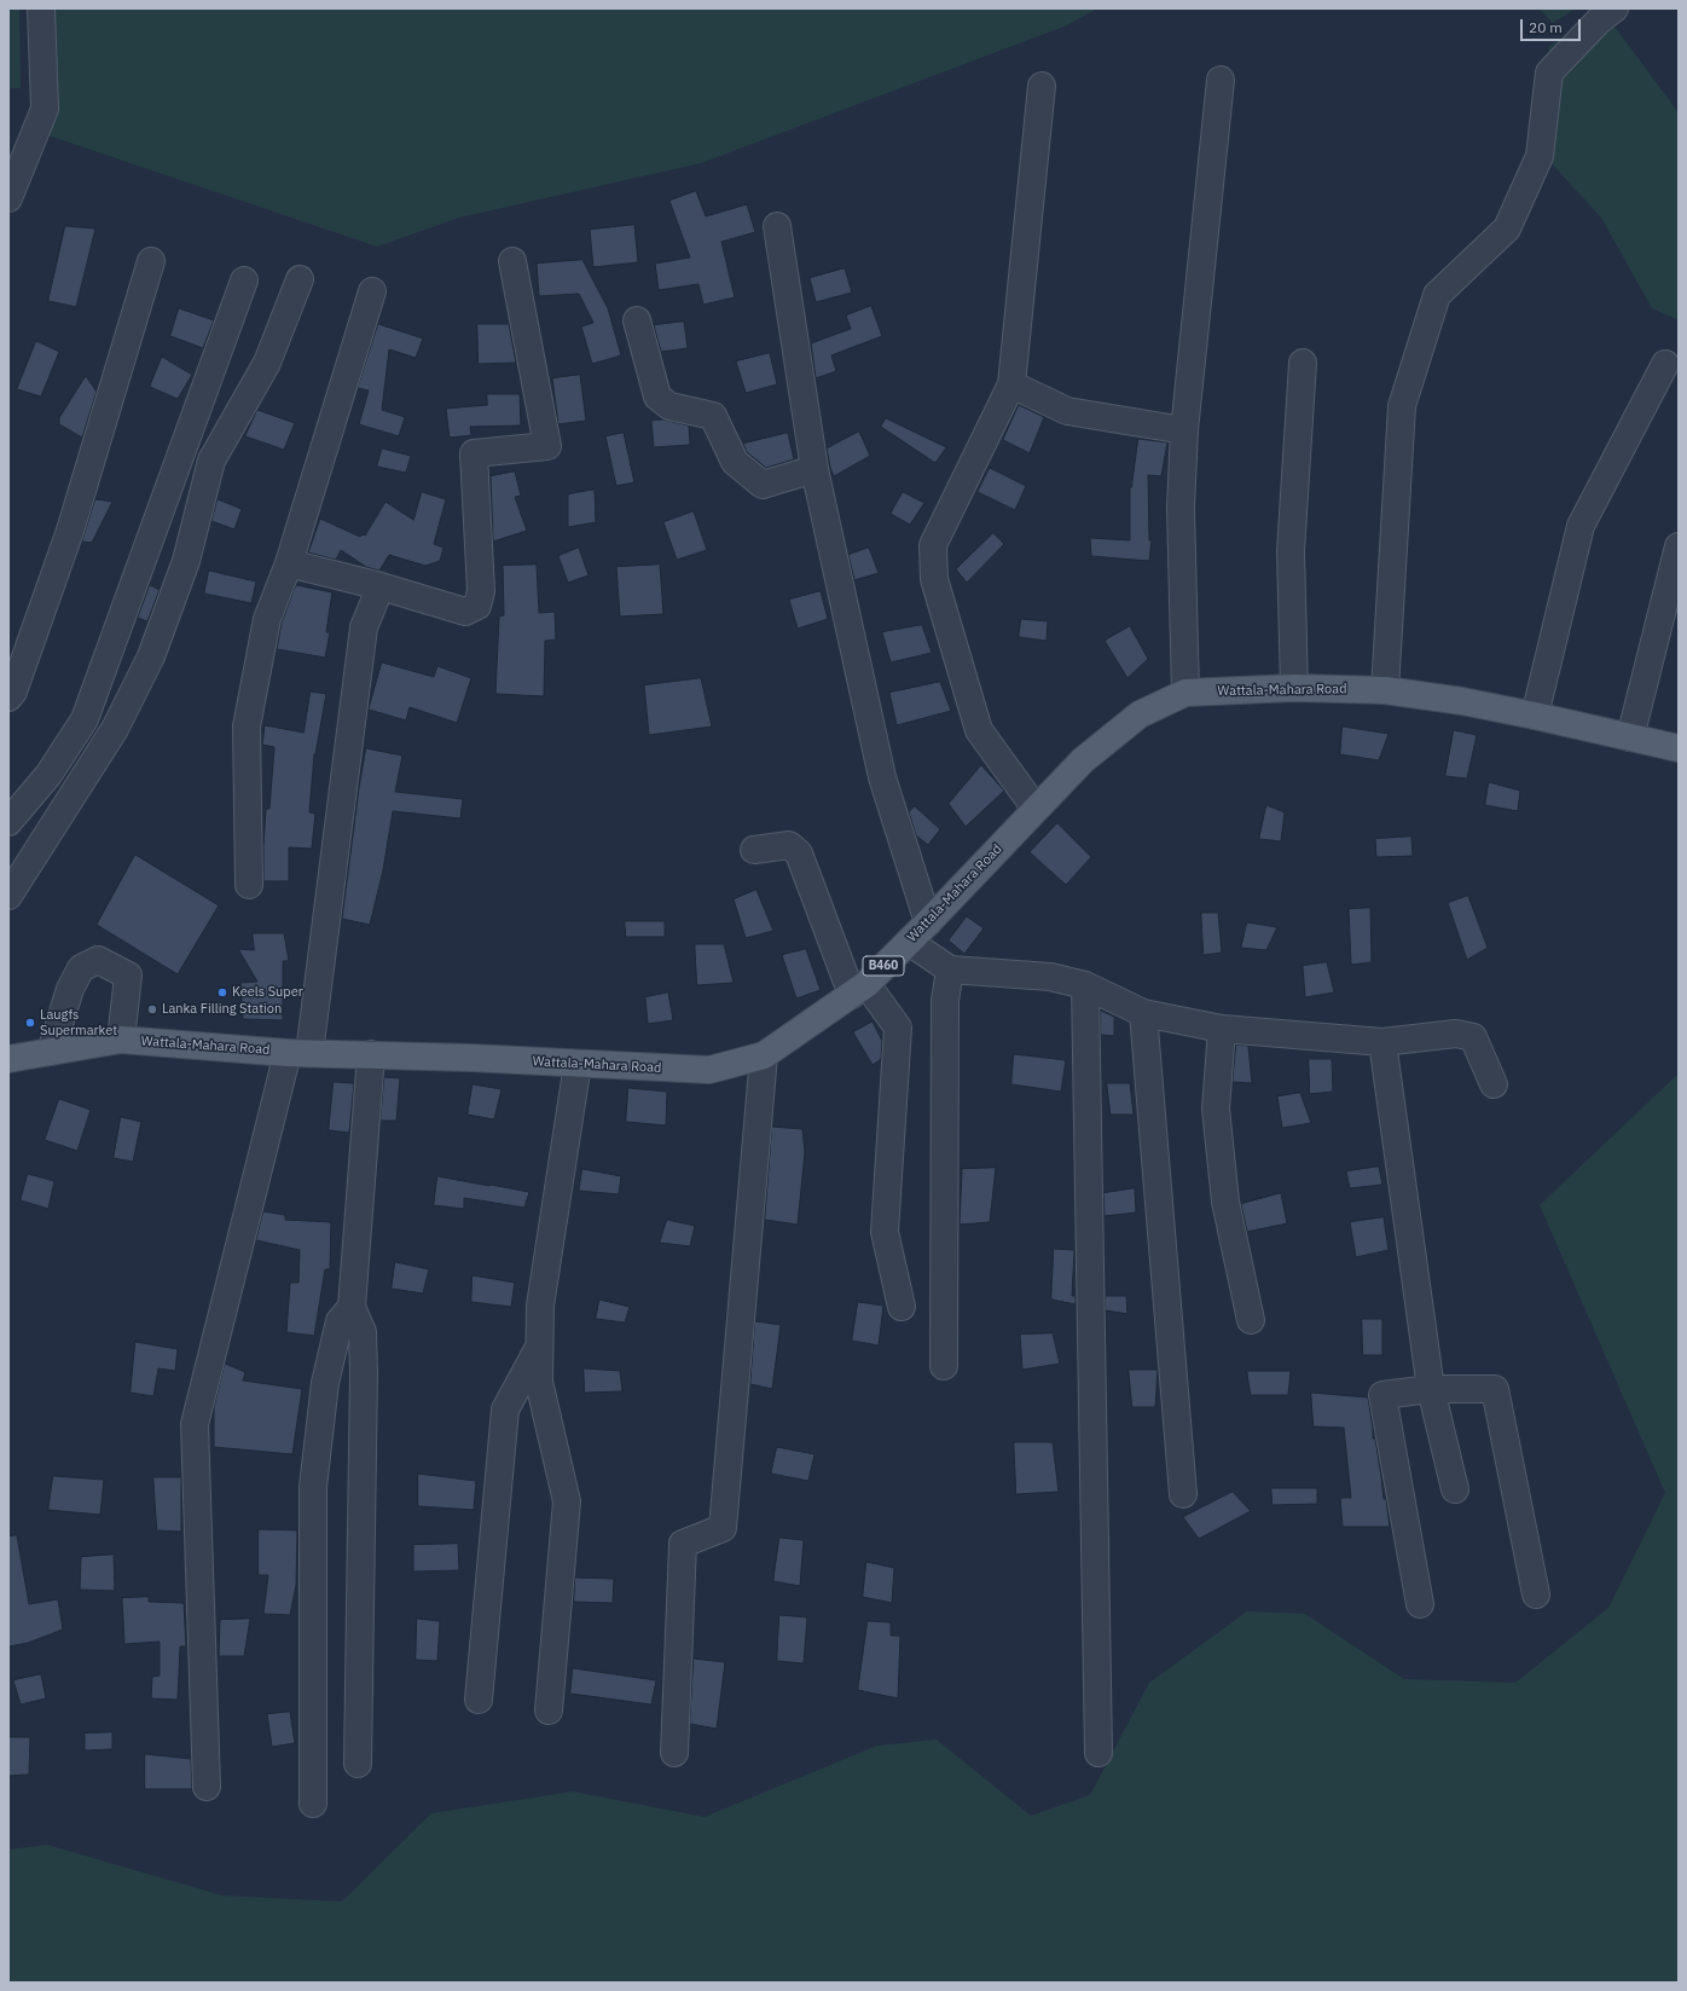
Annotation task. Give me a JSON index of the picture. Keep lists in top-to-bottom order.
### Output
{
  "streets": {
    "main road": ["Wattala-Mahara Road", "B460"]
  },
  "places": ["Keels Super", "Lanka Filling Station", "Laugfs Supermarket"],
  "scale_bar": "20 m"
}
